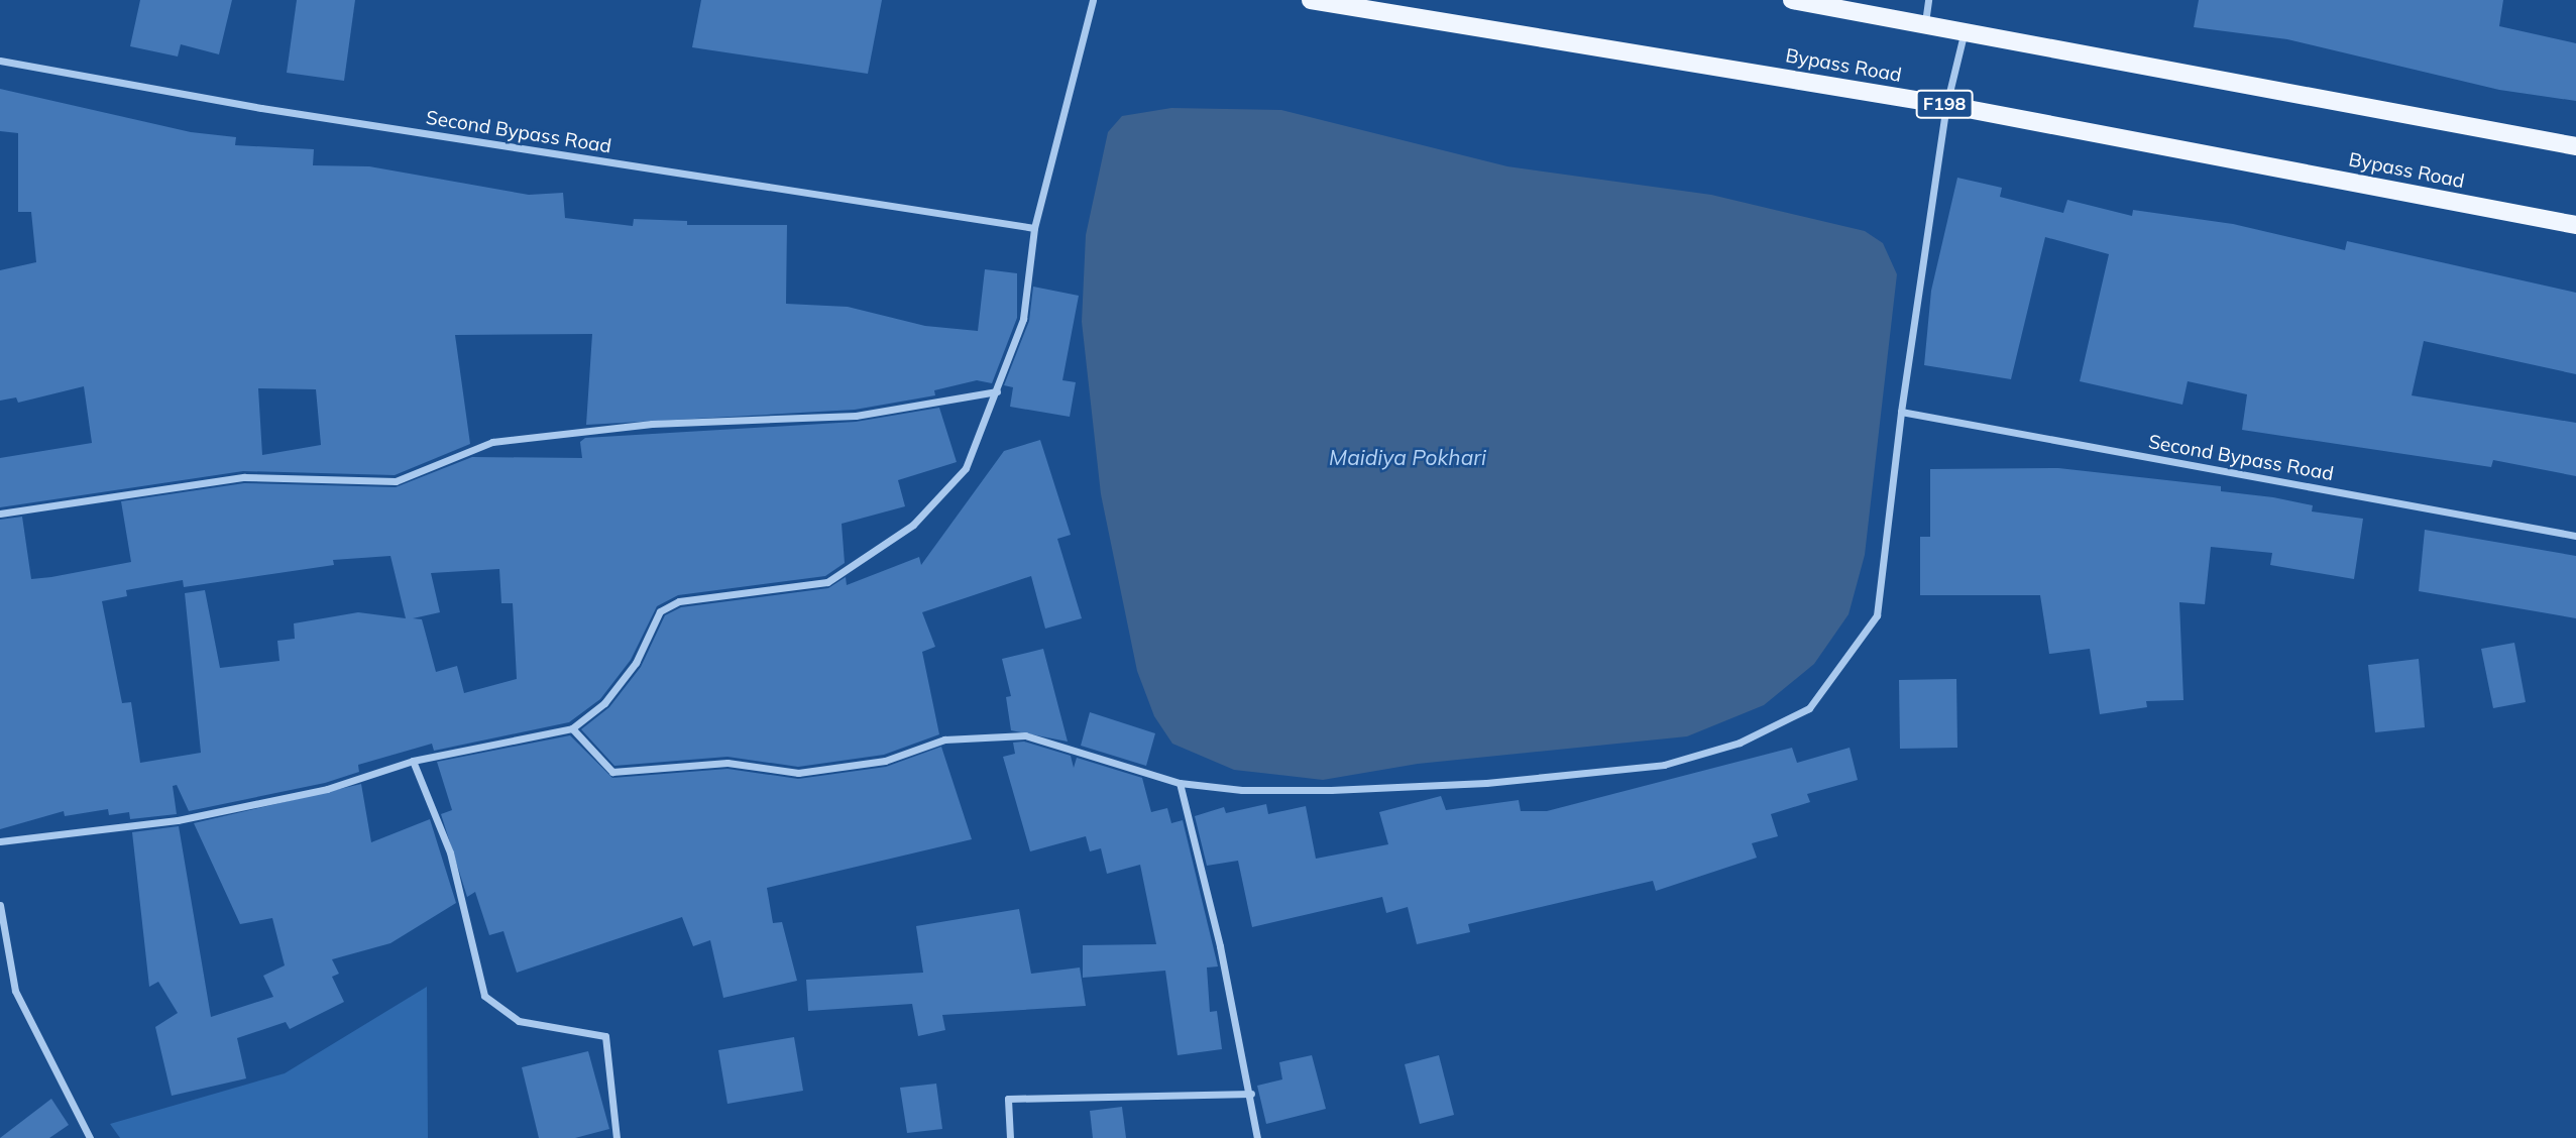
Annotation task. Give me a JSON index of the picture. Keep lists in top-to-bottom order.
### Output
{
  "streets": {
    "main road": ["Bypass Road", "F198"],
    "street": ["Second Bypass Road"]
  },
  "water": ["Maidiya Pokhari"]
}
